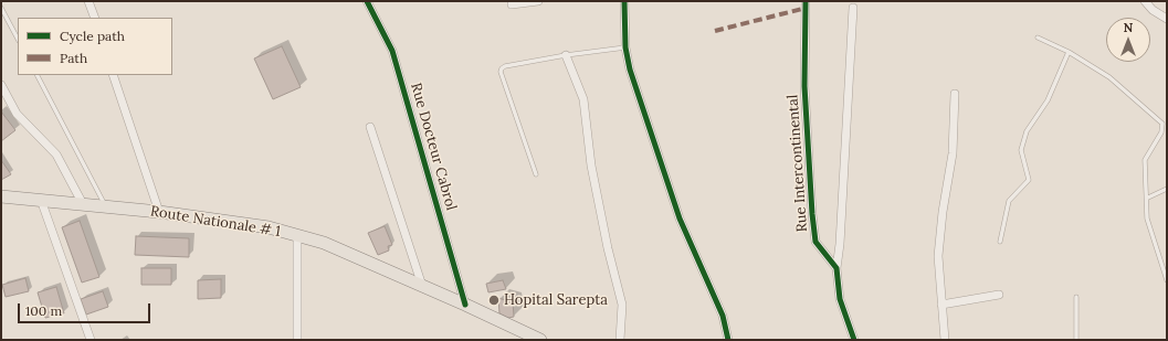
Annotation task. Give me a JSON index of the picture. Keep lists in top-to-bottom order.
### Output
{
  "streets": {
    "main road": ["Route Nationale # 1"],
    "street": ["Rue Docteur Cabrol", "Rue Intercontinental"]
  },
  "crossings": [
    ["Rue Docteur Cabrol", "Route Nationale # 1"]
  ],
  "places": ["Hopital Sarepta"],
  "legend": ["Cycle path", "Path"],
  "scale_bar": "100 m",
  "north": "top"
}
